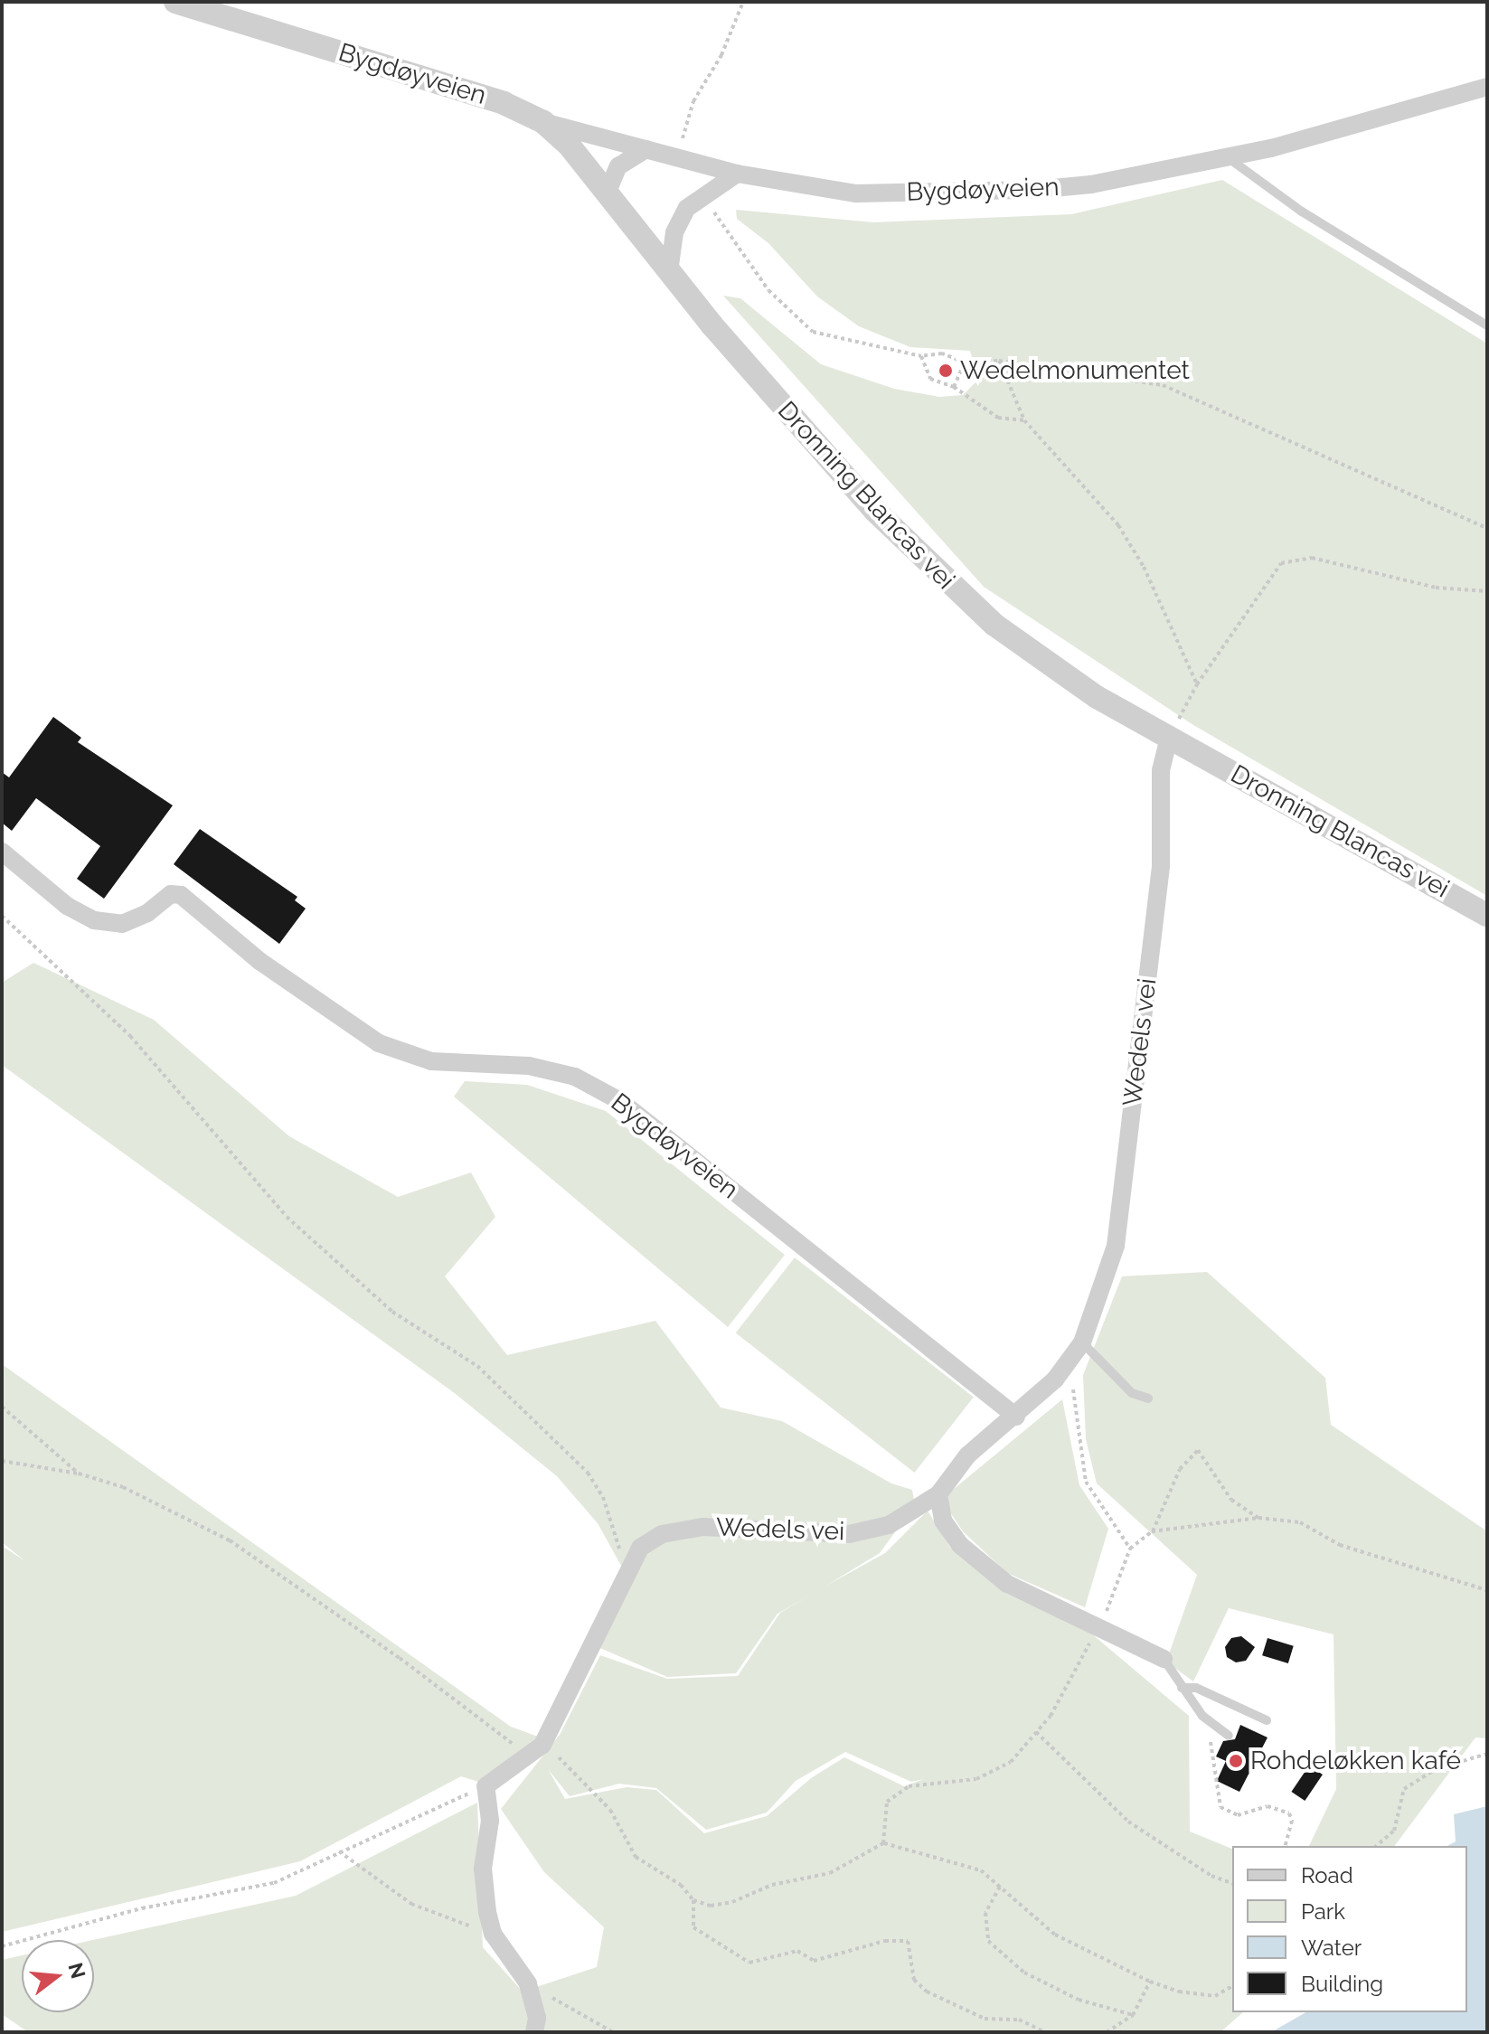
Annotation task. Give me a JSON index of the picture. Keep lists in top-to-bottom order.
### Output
{
  "streets": {
    "street": ["Bygdøyveien", "Dronning Blancas vei", "Wedels vei"]
  },
  "crossings": [
    ["Bygdøyveien", "Dronning Blancas vei"],
    ["Bygdøyveien", "Wedels vei"],
    ["Dronning Blancas vei", "Wedels vei"]
  ],
  "places": ["Wedelmonumentet", "Rohdeløkken kafé"],
  "legend": [
    "Road",
    "Park",
    "Water",
    "Building"
  ],
  "north": "right"
}
